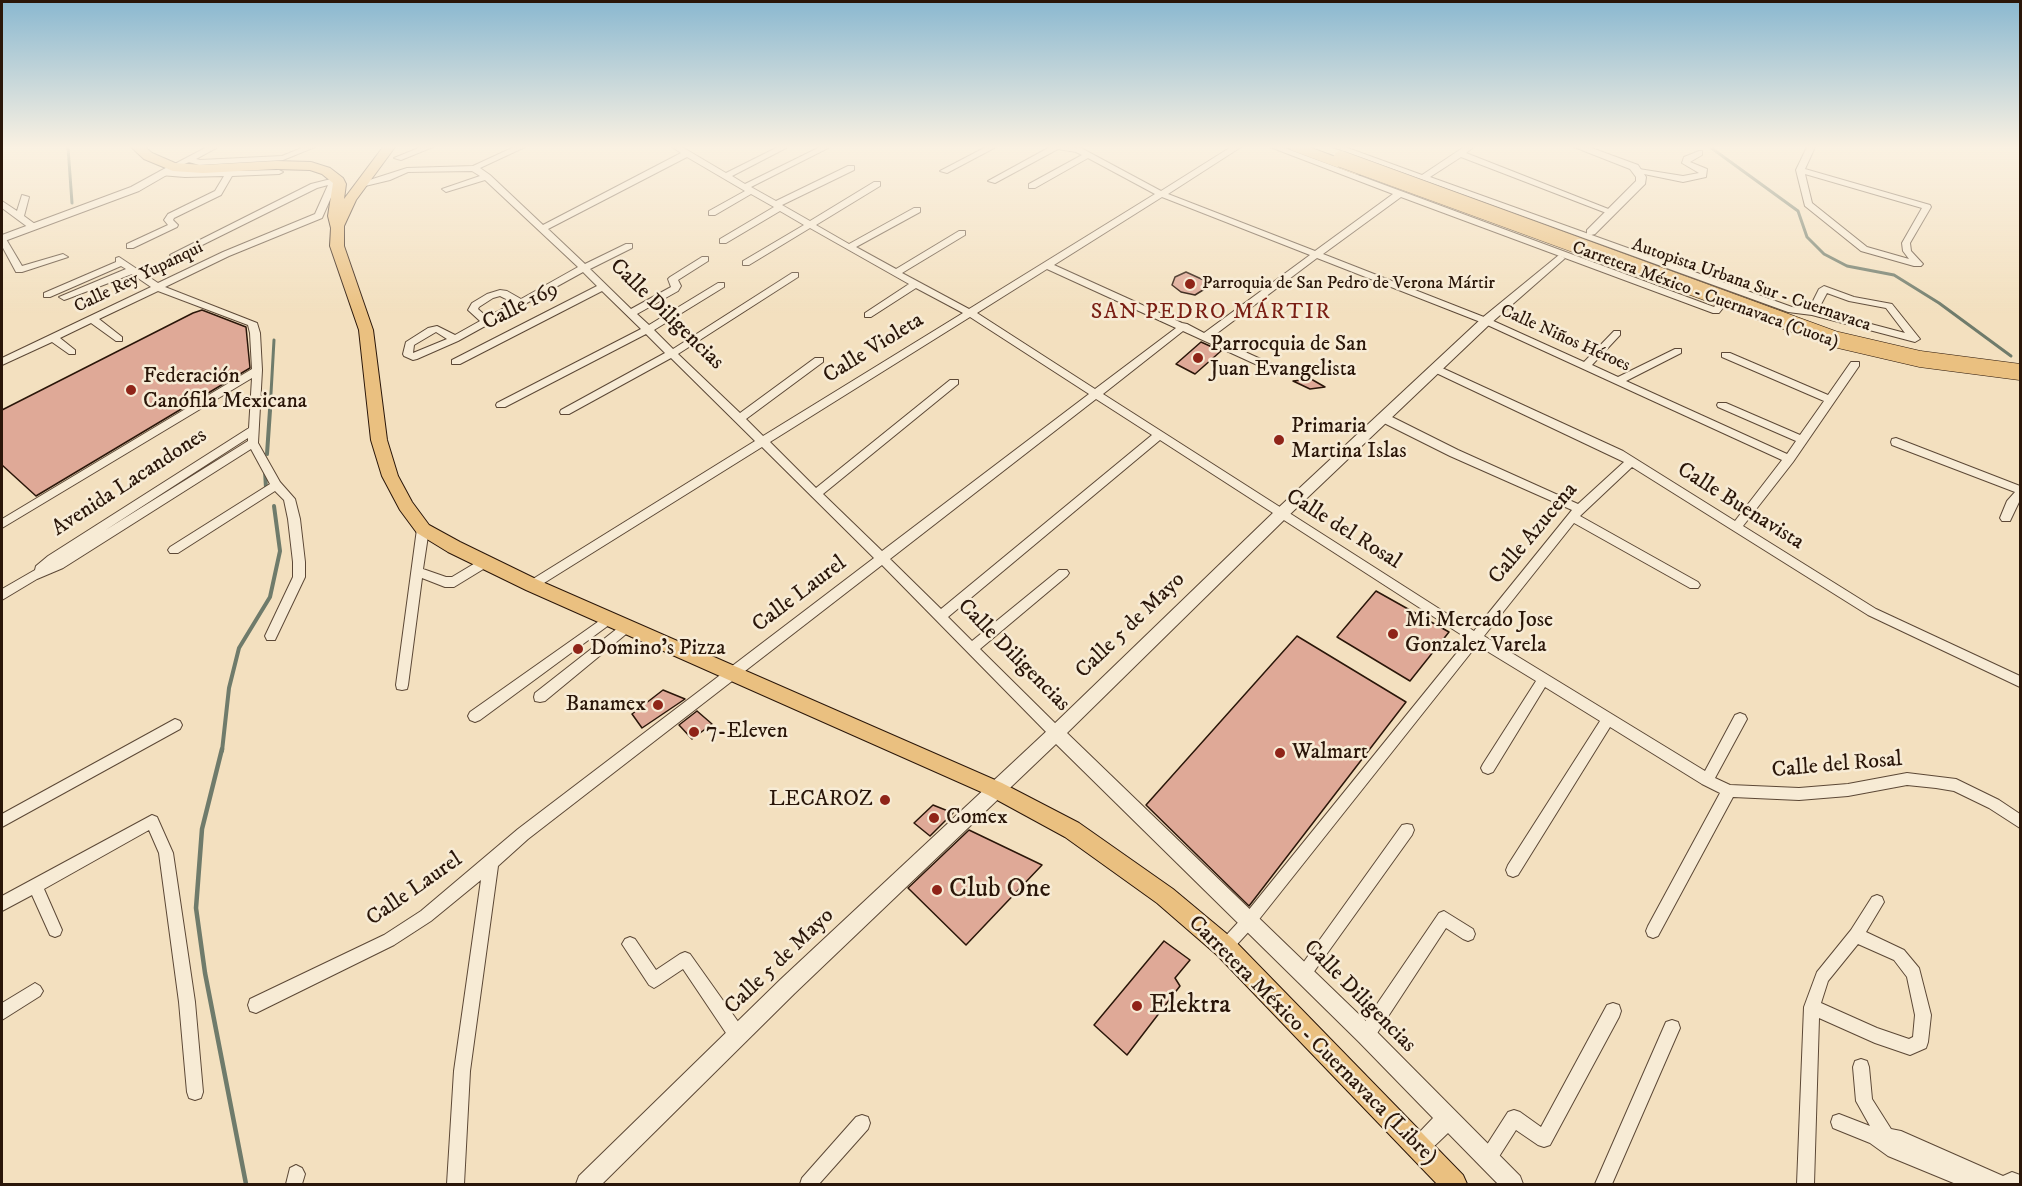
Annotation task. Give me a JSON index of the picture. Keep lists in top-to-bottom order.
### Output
{
  "streets": {
    "highway": ["Autopista Urbana Sur - Cuernavaca", "Carretera México - Cuernavaca (Cuota)"],
    "main road": ["Carretera México - Cuernavaca (Libre)"],
    "street": [
      "Calle Rey Yupanqui",
      "Calle 169",
      "Calle Diligencias",
      "Calle Niños Héroes",
      "Calle Violeta",
      "Avenida Lacandones",
      "Calle Buenavista",
      "Calle del Rosal",
      "Calle Azucena",
      "Calle Laurel",
      "Calle 5 de Mayo"
    ]
  },
  "crossings": [
    ["Autopista Urbana Sur - Cuernavaca", "Carretera México - Cuernavaca (Cuota)"],
    ["Calle 169", "Calle Diligencias"],
    ["Calle Diligencias", "Calle Violeta"],
    ["Calle Diligencias", "Calle Azucena"],
    ["Calle Diligencias", "Calle Laurel"],
    ["Calle Diligencias", "Calle 5 de Mayo"],
    ["Calle Niños Héroes", "Calle 5 de Mayo"],
    ["Calle Violeta", "Calle del Rosal"],
    ["Calle Violeta", "Carretera México - Cuernavaca (Libre)"],
    ["Calle Buenavista", "Calle Azucena"],
    ["Calle Buenavista", "Calle 5 de Mayo"],
    ["Calle del Rosal", "Calle Azucena"],
    ["Calle del Rosal", "Calle Laurel"],
    ["Calle del Rosal", "Calle 5 de Mayo"],
    ["Calle Azucena", "Carretera México - Cuernavaca (Libre)"],
    ["Calle Laurel", "Carretera México - Cuernavaca (Libre)"],
    ["Calle 5 de Mayo", "Carretera México - Cuernavaca (Libre)"]
  ],
  "districts": ["SAN PEDRO MÁRTIR"],
  "places": [
    "Parroquia de San Pedro de Verona Mártir",
    "Parrocquia de San Juan Evangelista",
    "Federación Canófila Mexicana",
    "Primaria Martina Islas",
    "Mi Mercado Jose Gonzalez Varela",
    "Domino's Pizza",
    "Banamex",
    "7-Eleven",
    "Walmart",
    "LECAROZ",
    "Comex",
    "Club One",
    "Elektra"
  ]
}
